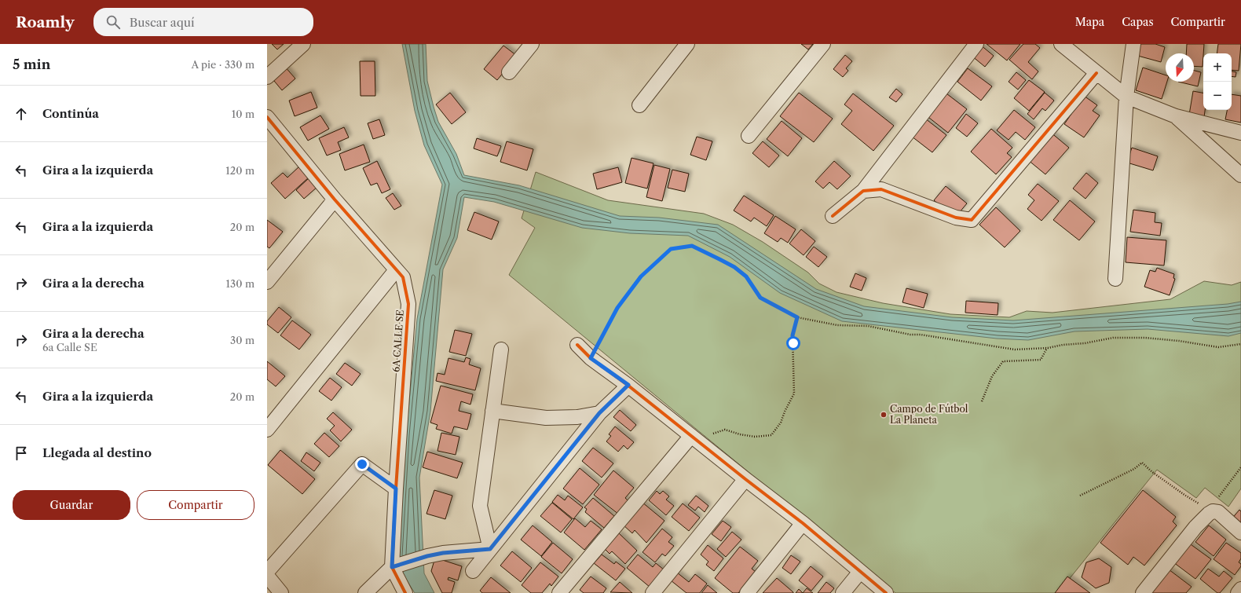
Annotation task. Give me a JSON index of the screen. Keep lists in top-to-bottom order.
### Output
{
  "streets": {
    "street": ["6A CALLE SE"]
  },
  "places": ["Campo de Fútbol La Planeta"],
  "north": "bottom",
  "page": {
    "header": "Roamly",
    "search": "Buscar aquí",
    "nav": ["Mapa", "Capas", "Compartir"],
    "heading": ["5 min", "A pie · 330 m"],
    "map_buttons": ["+", "−"],
    "list": [
      ["Continúa", "10 m"],
      ["Gira a la izquierda", "120 m"],
      ["Gira a la izquierda", "20 m"],
      ["Gira a la derecha", "130 m"],
      ["Gira a la derecha", "6a Calle SE", "30 m"],
      ["Gira a la izquierda", "20 m"],
      "Llegada al destino"
    ],
    "buttons": ["Guardar", "Compartir"]
  }
}
